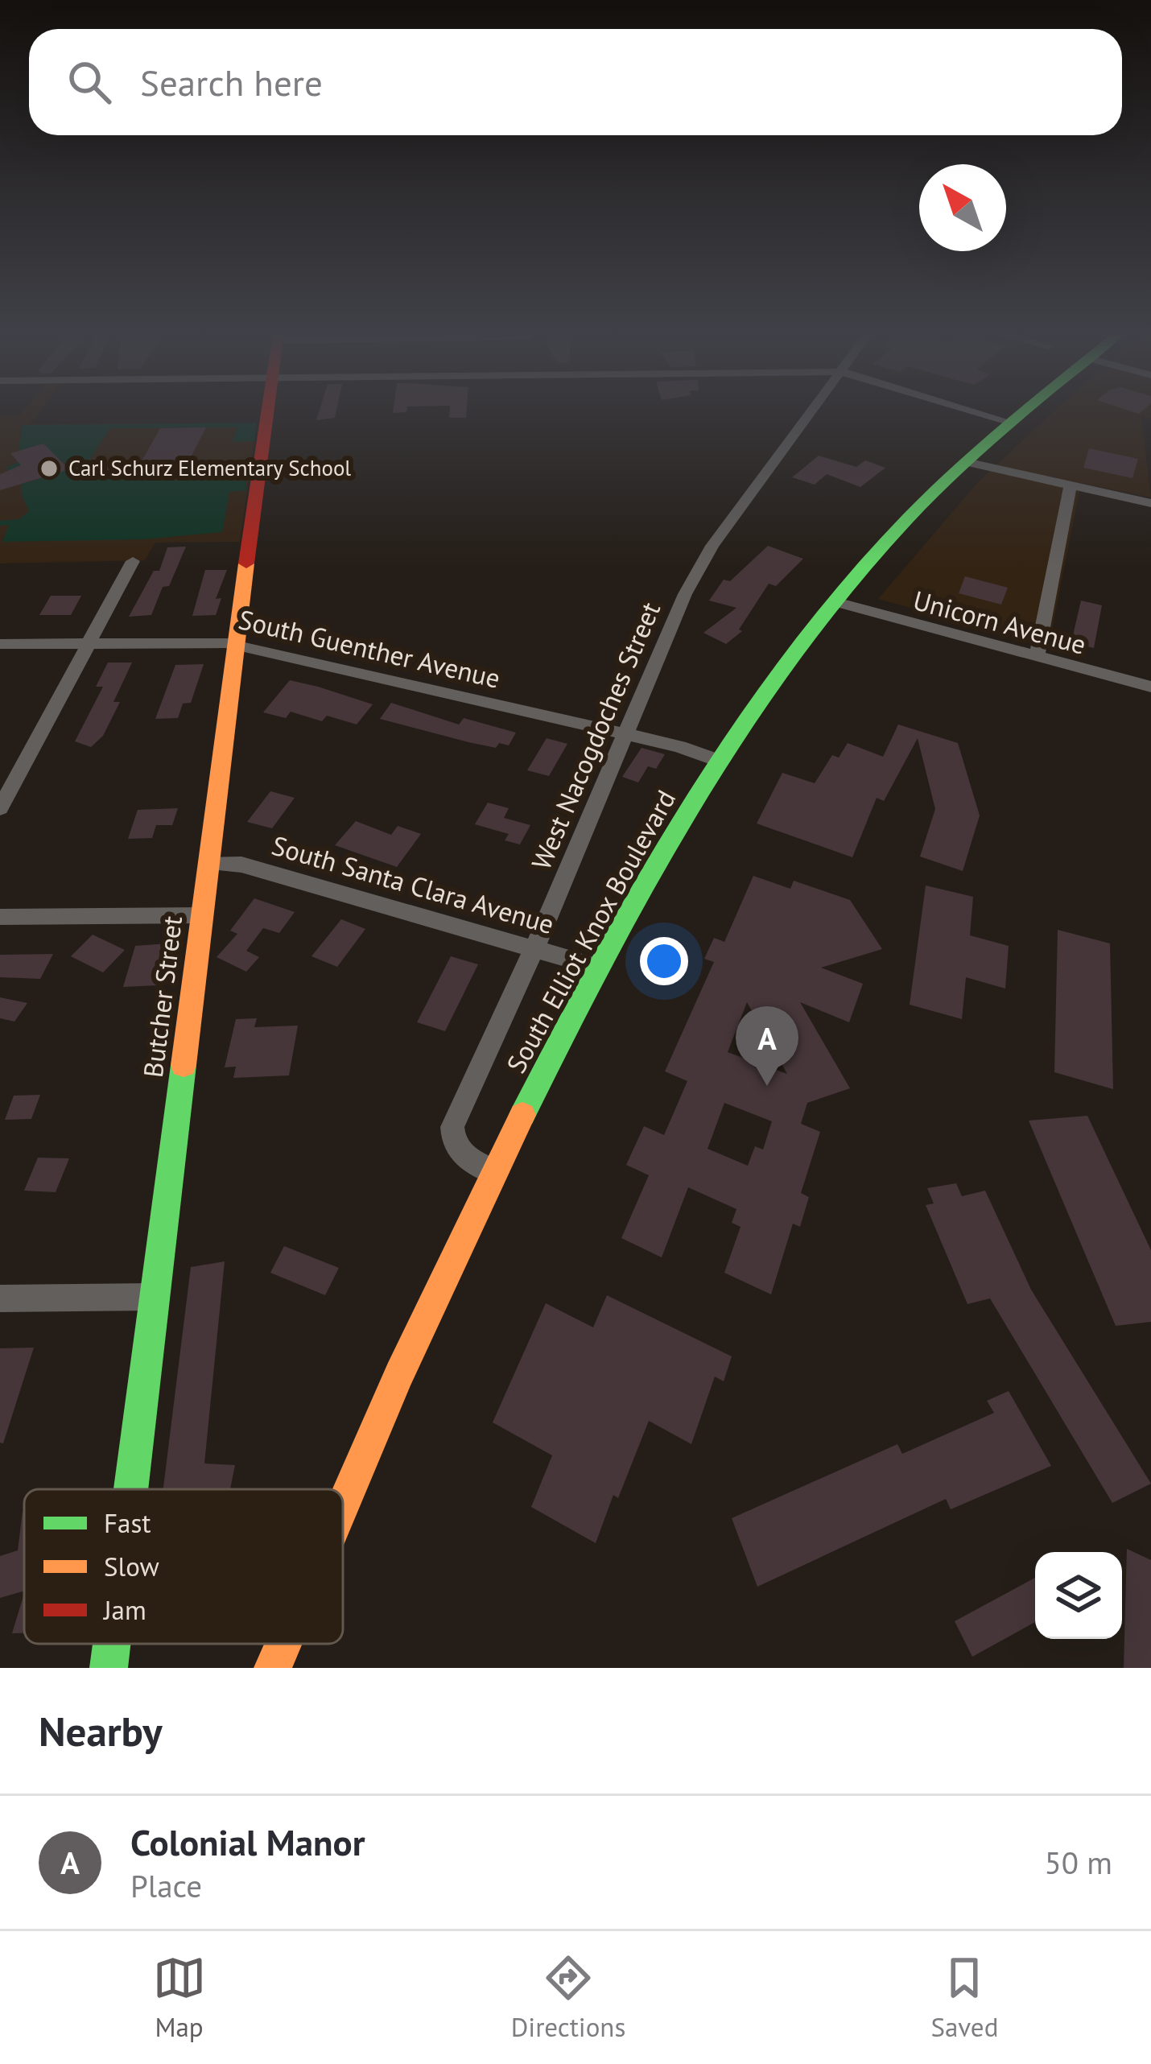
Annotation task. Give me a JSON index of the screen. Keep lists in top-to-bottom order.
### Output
{
  "streets": {
    "main road": ["South Elliot Knox Boulevard", "Butcher Street"],
    "street": [
      "Unicorn Avenue",
      "South Guenther Avenue",
      "West Nacogdoches Street",
      "South Santa Clara Avenue"
    ]
  },
  "crossings": [
    ["Unicorn Avenue", "South Elliot Knox Boulevard"],
    ["South Guenther Avenue", "West Nacogdoches Street"],
    ["South Guenther Avenue", "South Elliot Knox Boulevard"],
    ["South Guenther Avenue", "Butcher Street"],
    ["West Nacogdoches Street", "South Santa Clara Avenue"],
    ["West Nacogdoches Street", "South Elliot Knox Boulevard"],
    ["South Santa Clara Avenue", "South Elliot Knox Boulevard"],
    ["South Santa Clara Avenue", "Butcher Street"]
  ],
  "places": ["Carl Schurz Elementary School"],
  "legend": ["Fast", "Slow", "Jam"],
  "north": "top left",
  "page": {
    "search": "Search here",
    "pins": "A",
    "heading": "Nearby",
    "list": [
      {
        "mark": "A",
        "name": "Colonial Manor",
        "note": "Place",
        "value": "50 m"
      }
    ],
    "nav": ["Map", "Directions", "Saved"]
  }
}
